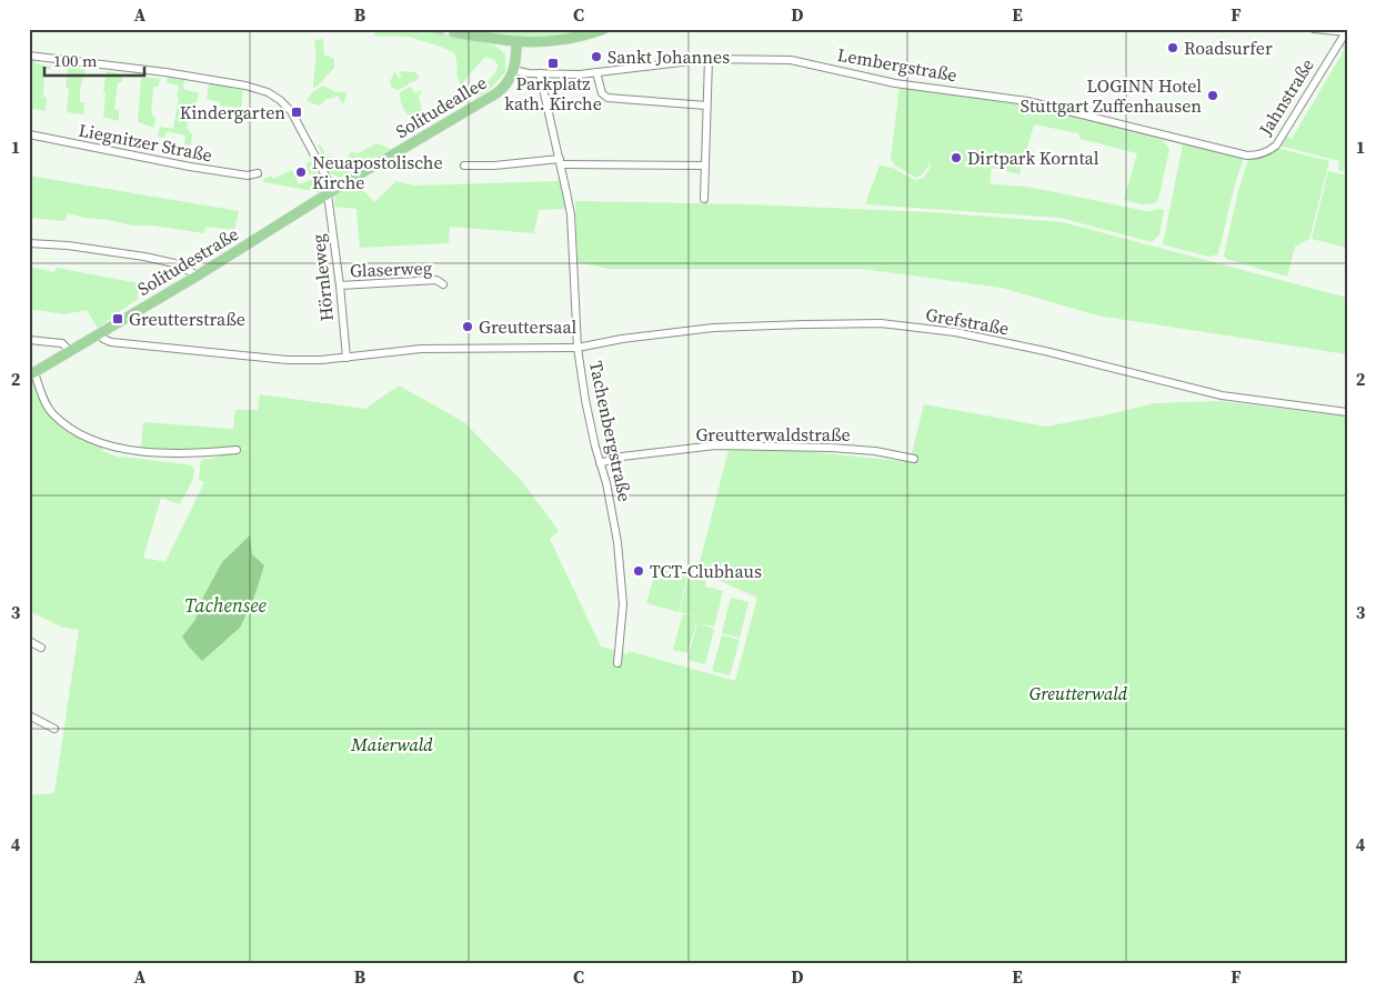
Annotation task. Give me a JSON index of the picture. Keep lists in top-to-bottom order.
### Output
{
  "streets": {
    "main road": ["Solitudeallee", "Solitudestraße"],
    "street": [
      "Lembergstraße",
      "Jahnstraße",
      "Liegnitzer Straße",
      "Glaserweg",
      "Hörnleweg",
      "Grefstraße",
      "Tachenbergstraße",
      "Greutterwaldstraße"
    ]
  },
  "crossings": [
    ["Lembergstraße", "Jahnstraße"],
    ["Lembergstraße", "Solitudeallee"],
    ["Lembergstraße", "Tachenbergstraße"],
    ["Solitudeallee", "Solitudestraße"],
    ["Solitudeallee", "Hörnleweg"],
    ["Solitudestraße", "Hörnleweg"],
    ["Glaserweg", "Hörnleweg"],
    ["Grefstraße", "Tachenbergstraße"],
    ["Tachenbergstraße", "Greutterwaldstraße"]
  ],
  "water": ["Tachensee"],
  "parks": ["Greutterwald", "Maierwald"],
  "places": {
    "other": [
      "Roadsurfer",
      "Sankt Johannes",
      "LOGINN Hotel Stuttgart Zuffenhausen",
      "Dirtpark Korntal",
      "Neuapostolische Kirche",
      "Greuttersaal",
      "TCT-Clubhaus"
    ],
    "transit": ["Parkplatz kath. Kirche", "Kindergarten", "Greutterstraße"]
  },
  "scale_bar": "100 m",
  "grid": {
    "columns": [
      "A",
      "B",
      "C",
      "D",
      "E",
      "F"
    ],
    "rows": [
      "1",
      "2",
      "3",
      "4"
    ]
  }
}
